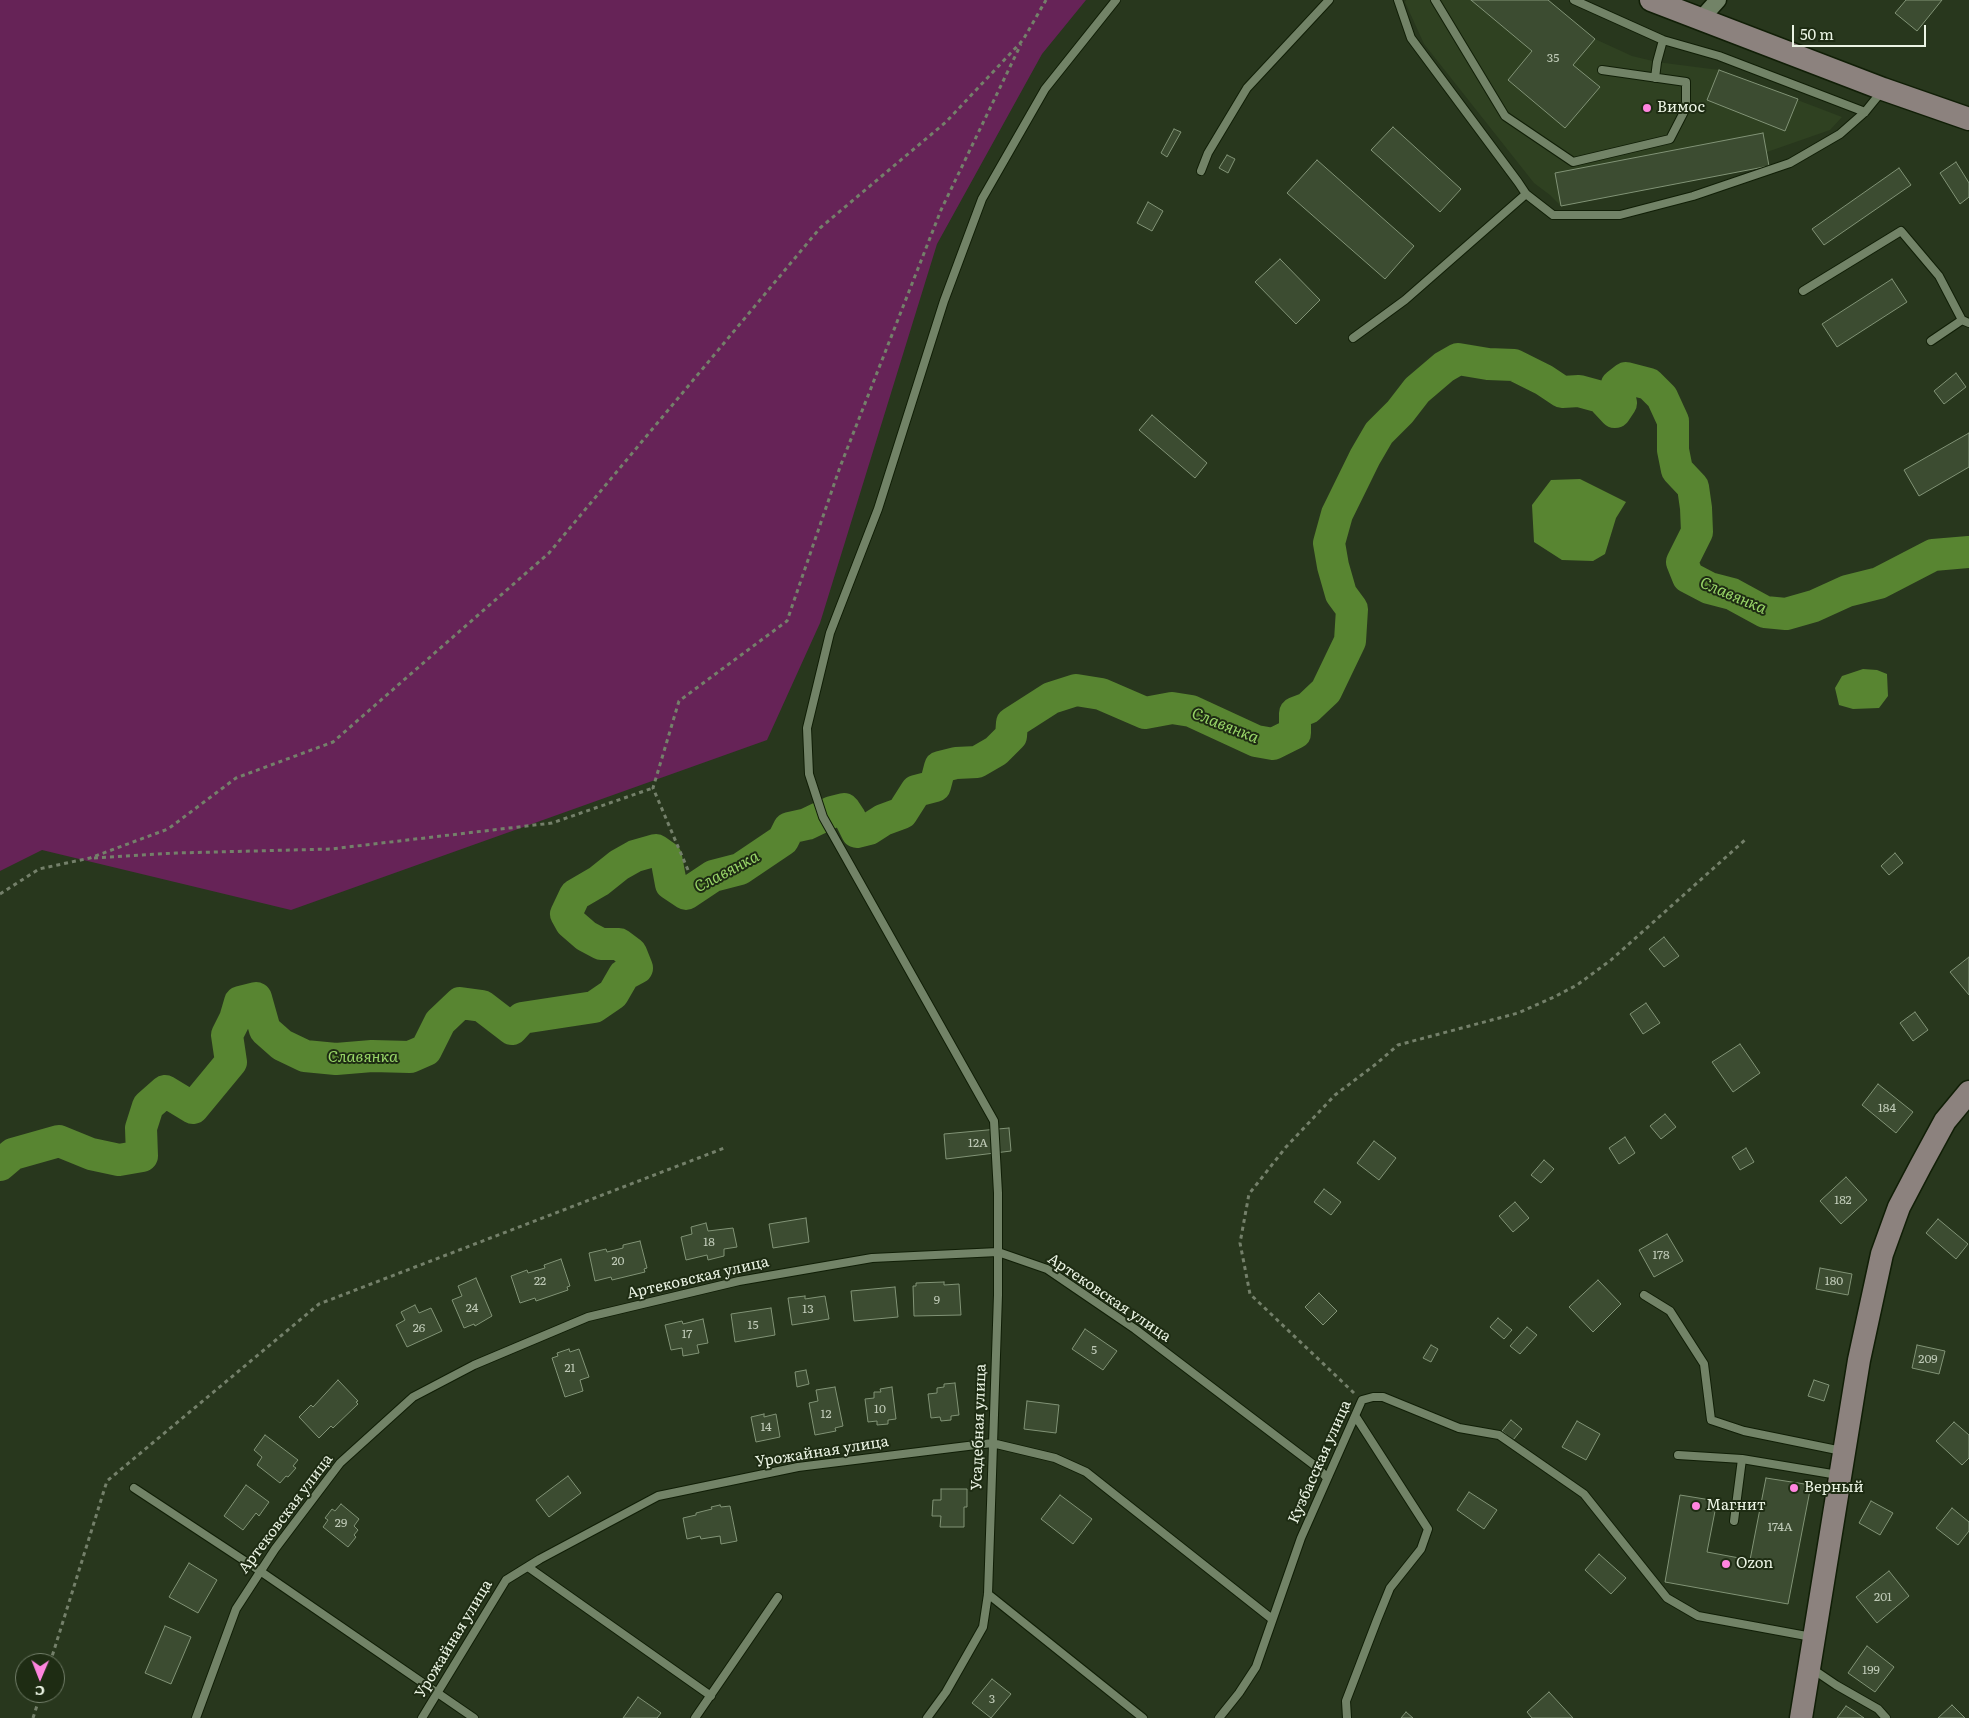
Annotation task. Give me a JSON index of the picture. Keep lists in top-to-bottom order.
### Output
{
  "streets": {
    "lane": [
      "Артековская улица",
      "Усадебная улица",
      "Урожайная улица",
      "Кузбасская улица"
    ]
  },
  "crossings": [
    ["Артековская улица", "Усадебная улица"],
    ["Артековская улица", "Кузбасская улица"],
    ["Усадебная улица", "Урожайная улица"],
    ["Урожайная улица", "Кузбасская улица"]
  ],
  "water": ["Славянка"],
  "places": [
    "Вимос",
    "Верный",
    "Магнит",
    "Ozon"
  ],
  "house_numbers": [
    "35",
    "184",
    "12А",
    "182",
    "18",
    "178",
    "20",
    "22",
    "180",
    "9",
    "24",
    "13",
    "15",
    "26",
    "17",
    "5",
    "209",
    "21",
    "10",
    "12",
    "14",
    "29",
    "174А",
    "201",
    "199",
    "3"
  ],
  "scale_bar": "50 m",
  "north": "bottom"
}
